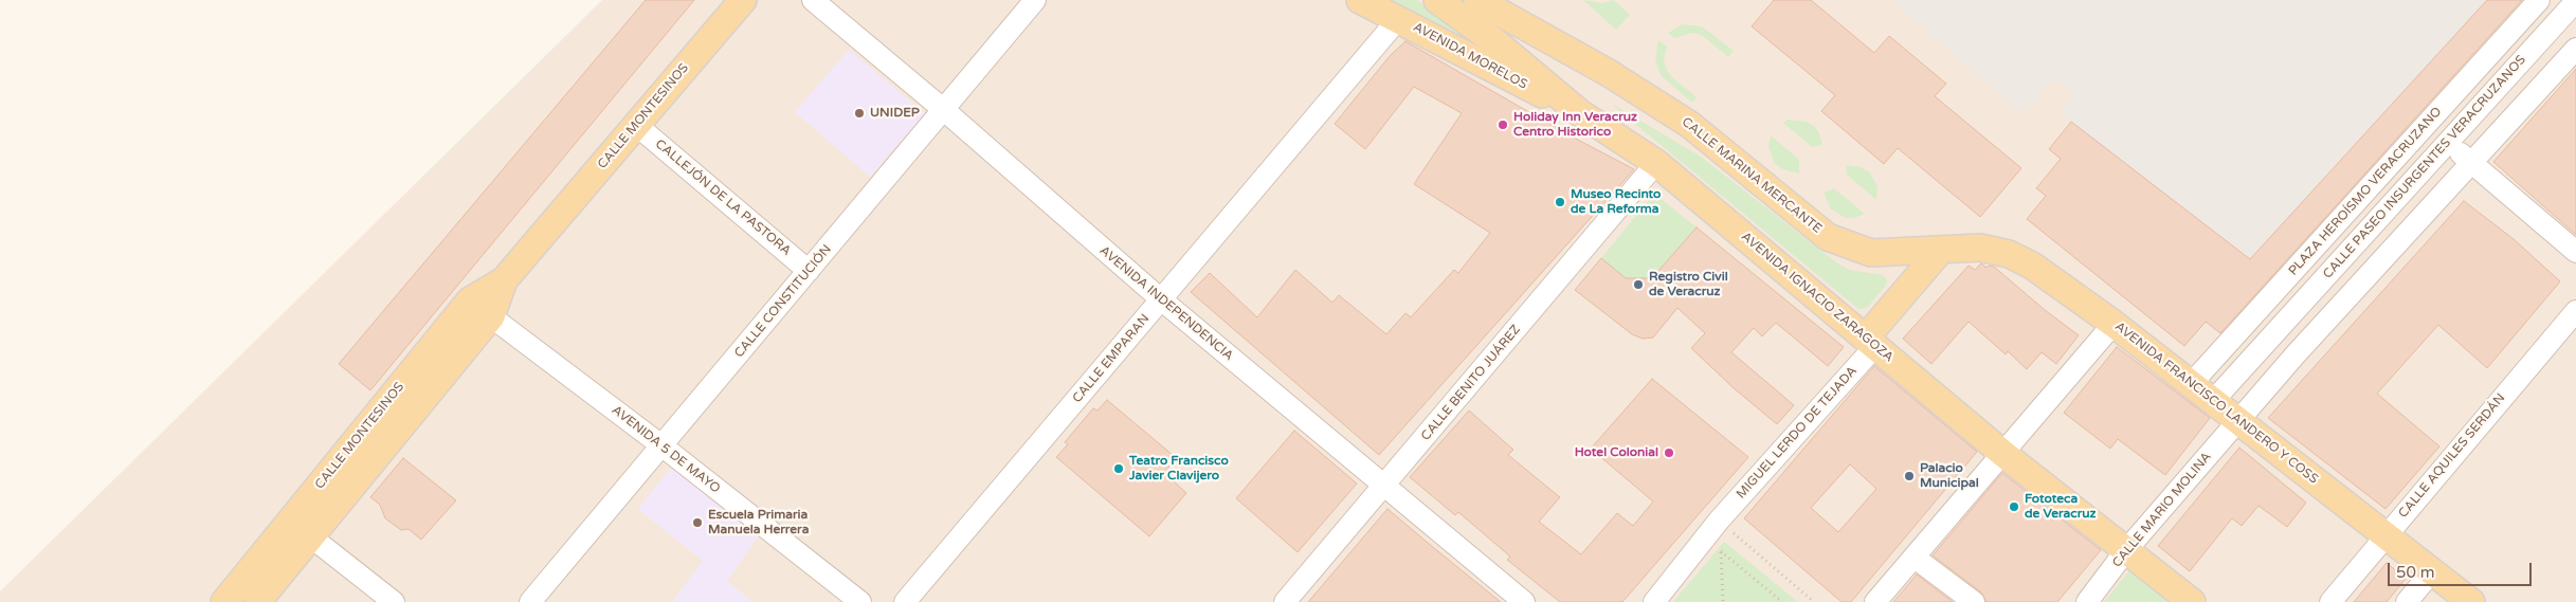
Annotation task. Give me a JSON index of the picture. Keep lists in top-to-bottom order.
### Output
{
  "streets": {
    "main road": [
      "AVENIDA MORELOS",
      "CALLE MONTESINOS",
      "CALLE MARINA MERCANTE",
      "AVENIDA IGNACIO ZARAGOZA",
      "AVENIDA FRANCISCO LANDERO Y COSS"
    ],
    "street": [
      "CALLE PASEO INSURGENTES VERACRUZANOS",
      "PLAZA HEROÍSMO VERACRUZANO",
      "CALLEJÓN DE LA PASTORA",
      "CALLE CONSTITUCIÓN",
      "AVENIDA INDEPENDENCIA",
      "CALLE EMPARAN",
      "CALLE BENITO JUÁREZ",
      "MIGUEL LERDO DE TEJADA",
      "AVENIDA 5 DE MAYO",
      "CALLE AQUILES SERDÁN",
      "CALLE MARIO MOLINA"
    ]
  },
  "crossings": [
    ["AVENIDA MORELOS", "AVENIDA IGNACIO ZARAGOZA"],
    ["AVENIDA MORELOS", "CALLE EMPARAN"],
    ["CALLE MONTESINOS", "CALLEJÓN DE LA PASTORA"],
    ["CALLE MONTESINOS", "AVENIDA 5 DE MAYO"],
    ["CALLE PASEO INSURGENTES VERACRUZANOS", "AVENIDA FRANCISCO LANDERO Y COSS"],
    ["CALLE MARINA MERCANTE", "AVENIDA FRANCISCO LANDERO Y COSS"],
    ["PLAZA HEROÍSMO VERACRUZANO", "AVENIDA FRANCISCO LANDERO Y COSS"],
    ["CALLEJÓN DE LA PASTORA", "CALLE CONSTITUCIÓN"],
    ["AVENIDA IGNACIO ZARAGOZA", "CALLE BENITO JUÁREZ"],
    ["AVENIDA IGNACIO ZARAGOZA", "MIGUEL LERDO DE TEJADA"],
    ["AVENIDA IGNACIO ZARAGOZA", "CALLE MARIO MOLINA"],
    ["CALLE CONSTITUCIÓN", "AVENIDA INDEPENDENCIA"],
    ["CALLE CONSTITUCIÓN", "AVENIDA 5 DE MAYO"],
    ["AVENIDA INDEPENDENCIA", "CALLE EMPARAN"],
    ["AVENIDA INDEPENDENCIA", "CALLE BENITO JUÁREZ"],
    ["AVENIDA FRANCISCO LANDERO Y COSS", "CALLE AQUILES SERDÁN"],
    ["AVENIDA FRANCISCO LANDERO Y COSS", "CALLE MARIO MOLINA"]
  ],
  "places": [
    "UNIDEP",
    "Holiday Inn Veracruz Centro Historico",
    "Museo Recinto de La Reforma",
    "Registro Civil de Veracruz",
    "Hotel Colonial",
    "Teatro Francisco Javier Clavijero",
    "Palacio Municipal",
    "Fototeca de Veracruz",
    "Escuela Primaria Manuela Herrera"
  ],
  "scale_bar": "50 m"
}
